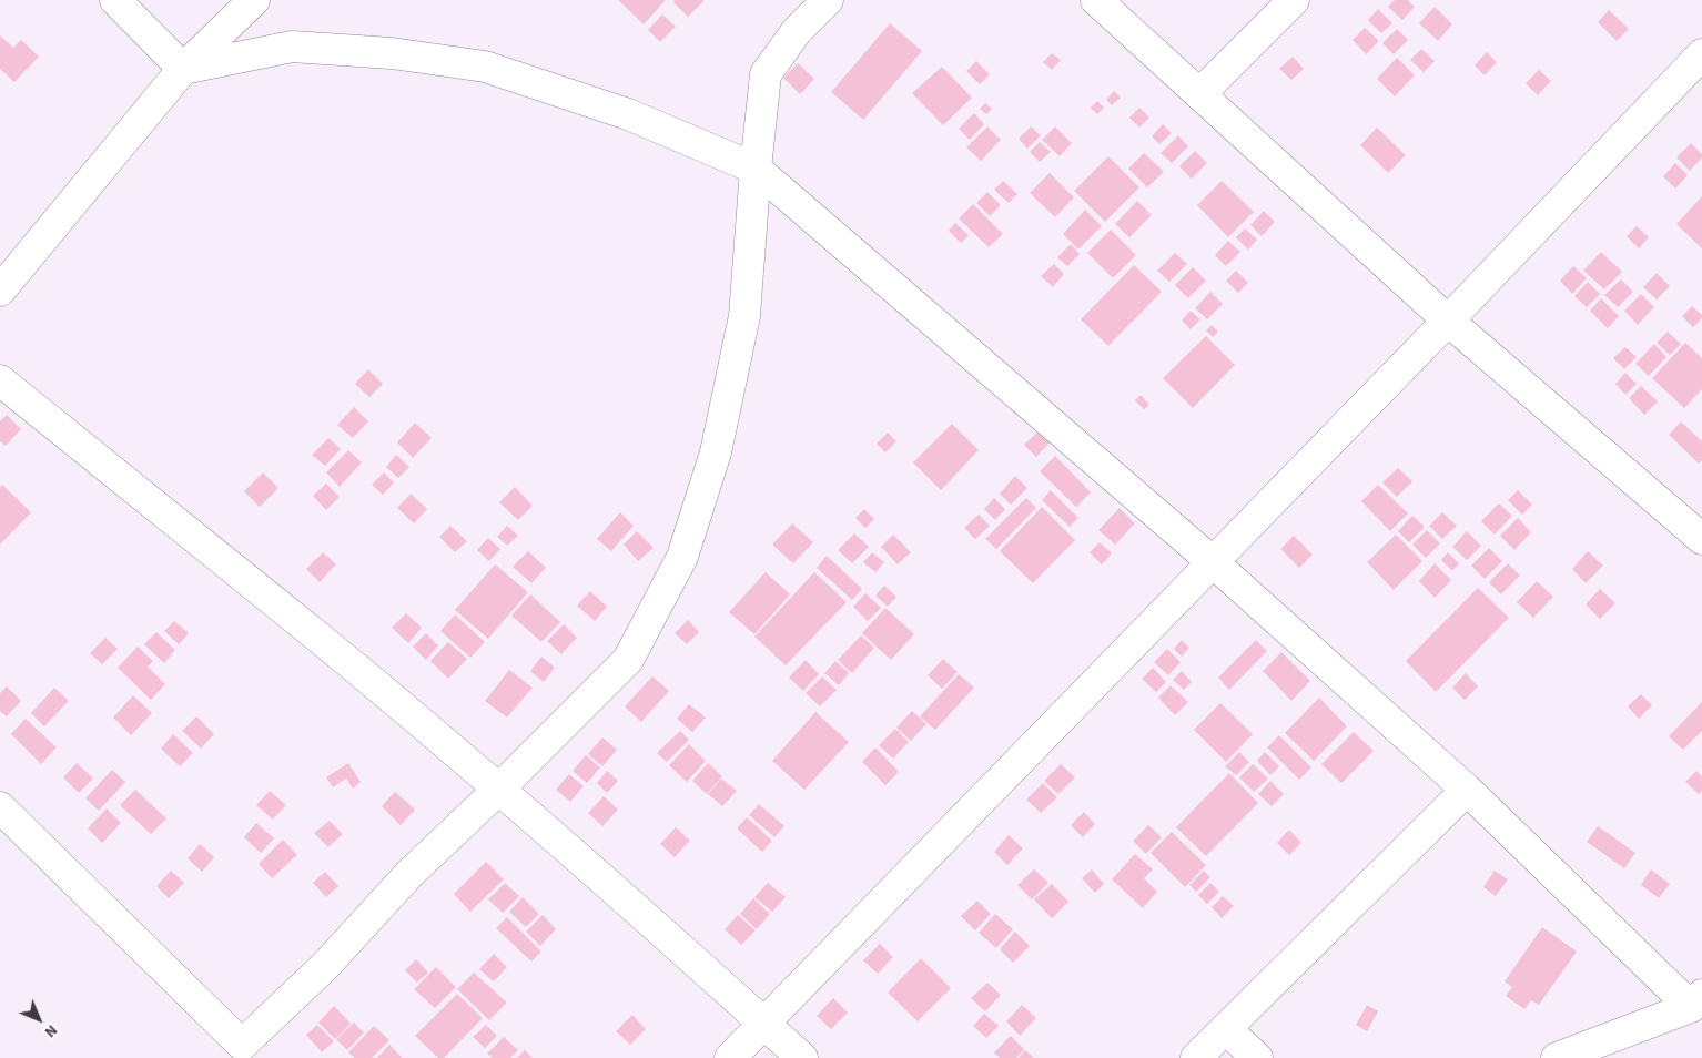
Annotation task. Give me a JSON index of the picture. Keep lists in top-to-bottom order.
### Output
{
  "north": "bottom right"
}
